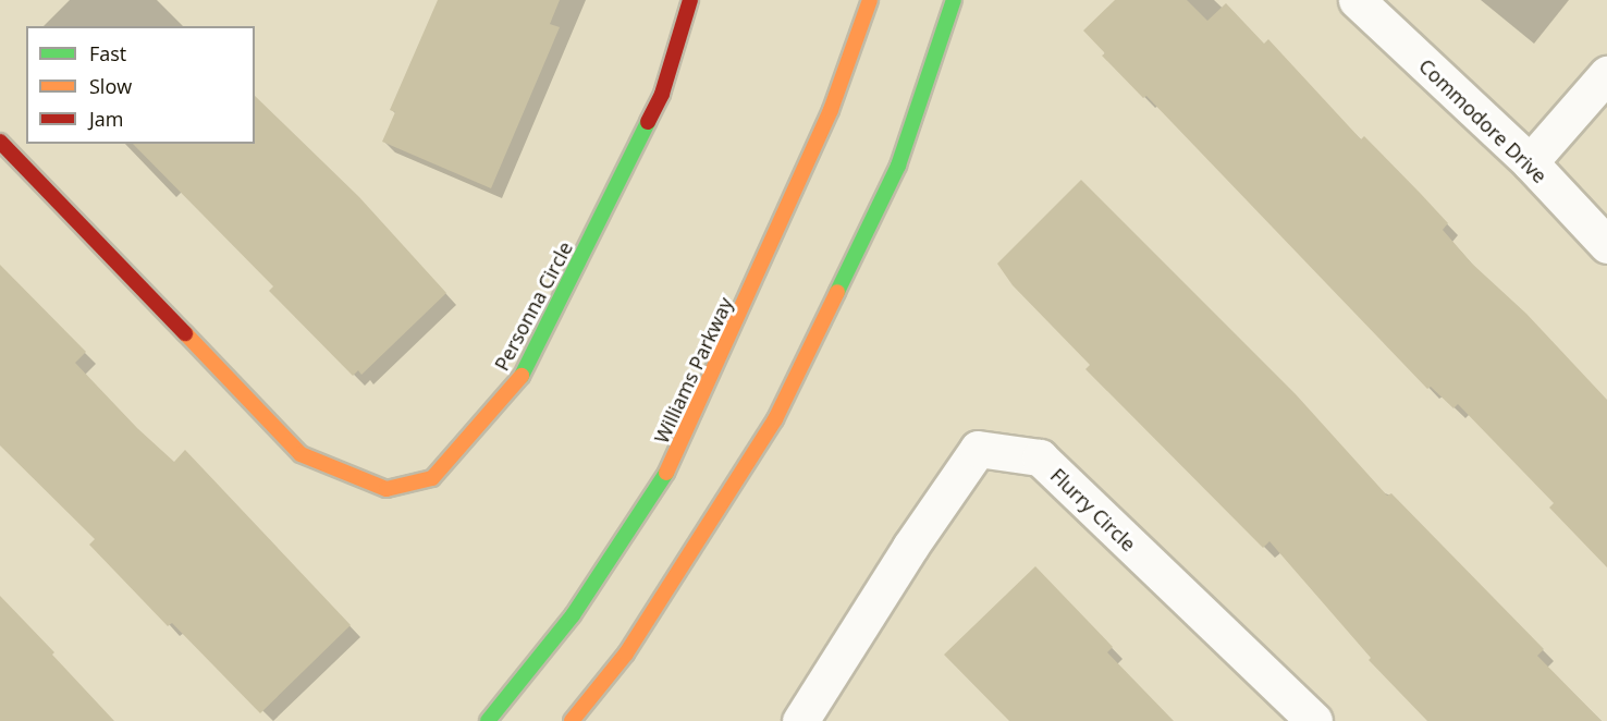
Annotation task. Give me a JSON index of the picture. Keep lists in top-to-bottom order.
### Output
{
  "streets": {
    "main road": ["Personna Circle", "Williams Parkway"],
    "street": ["Commodore Drive", "Flurry Circle"]
  },
  "legend": ["Fast", "Slow", "Jam"]
}
